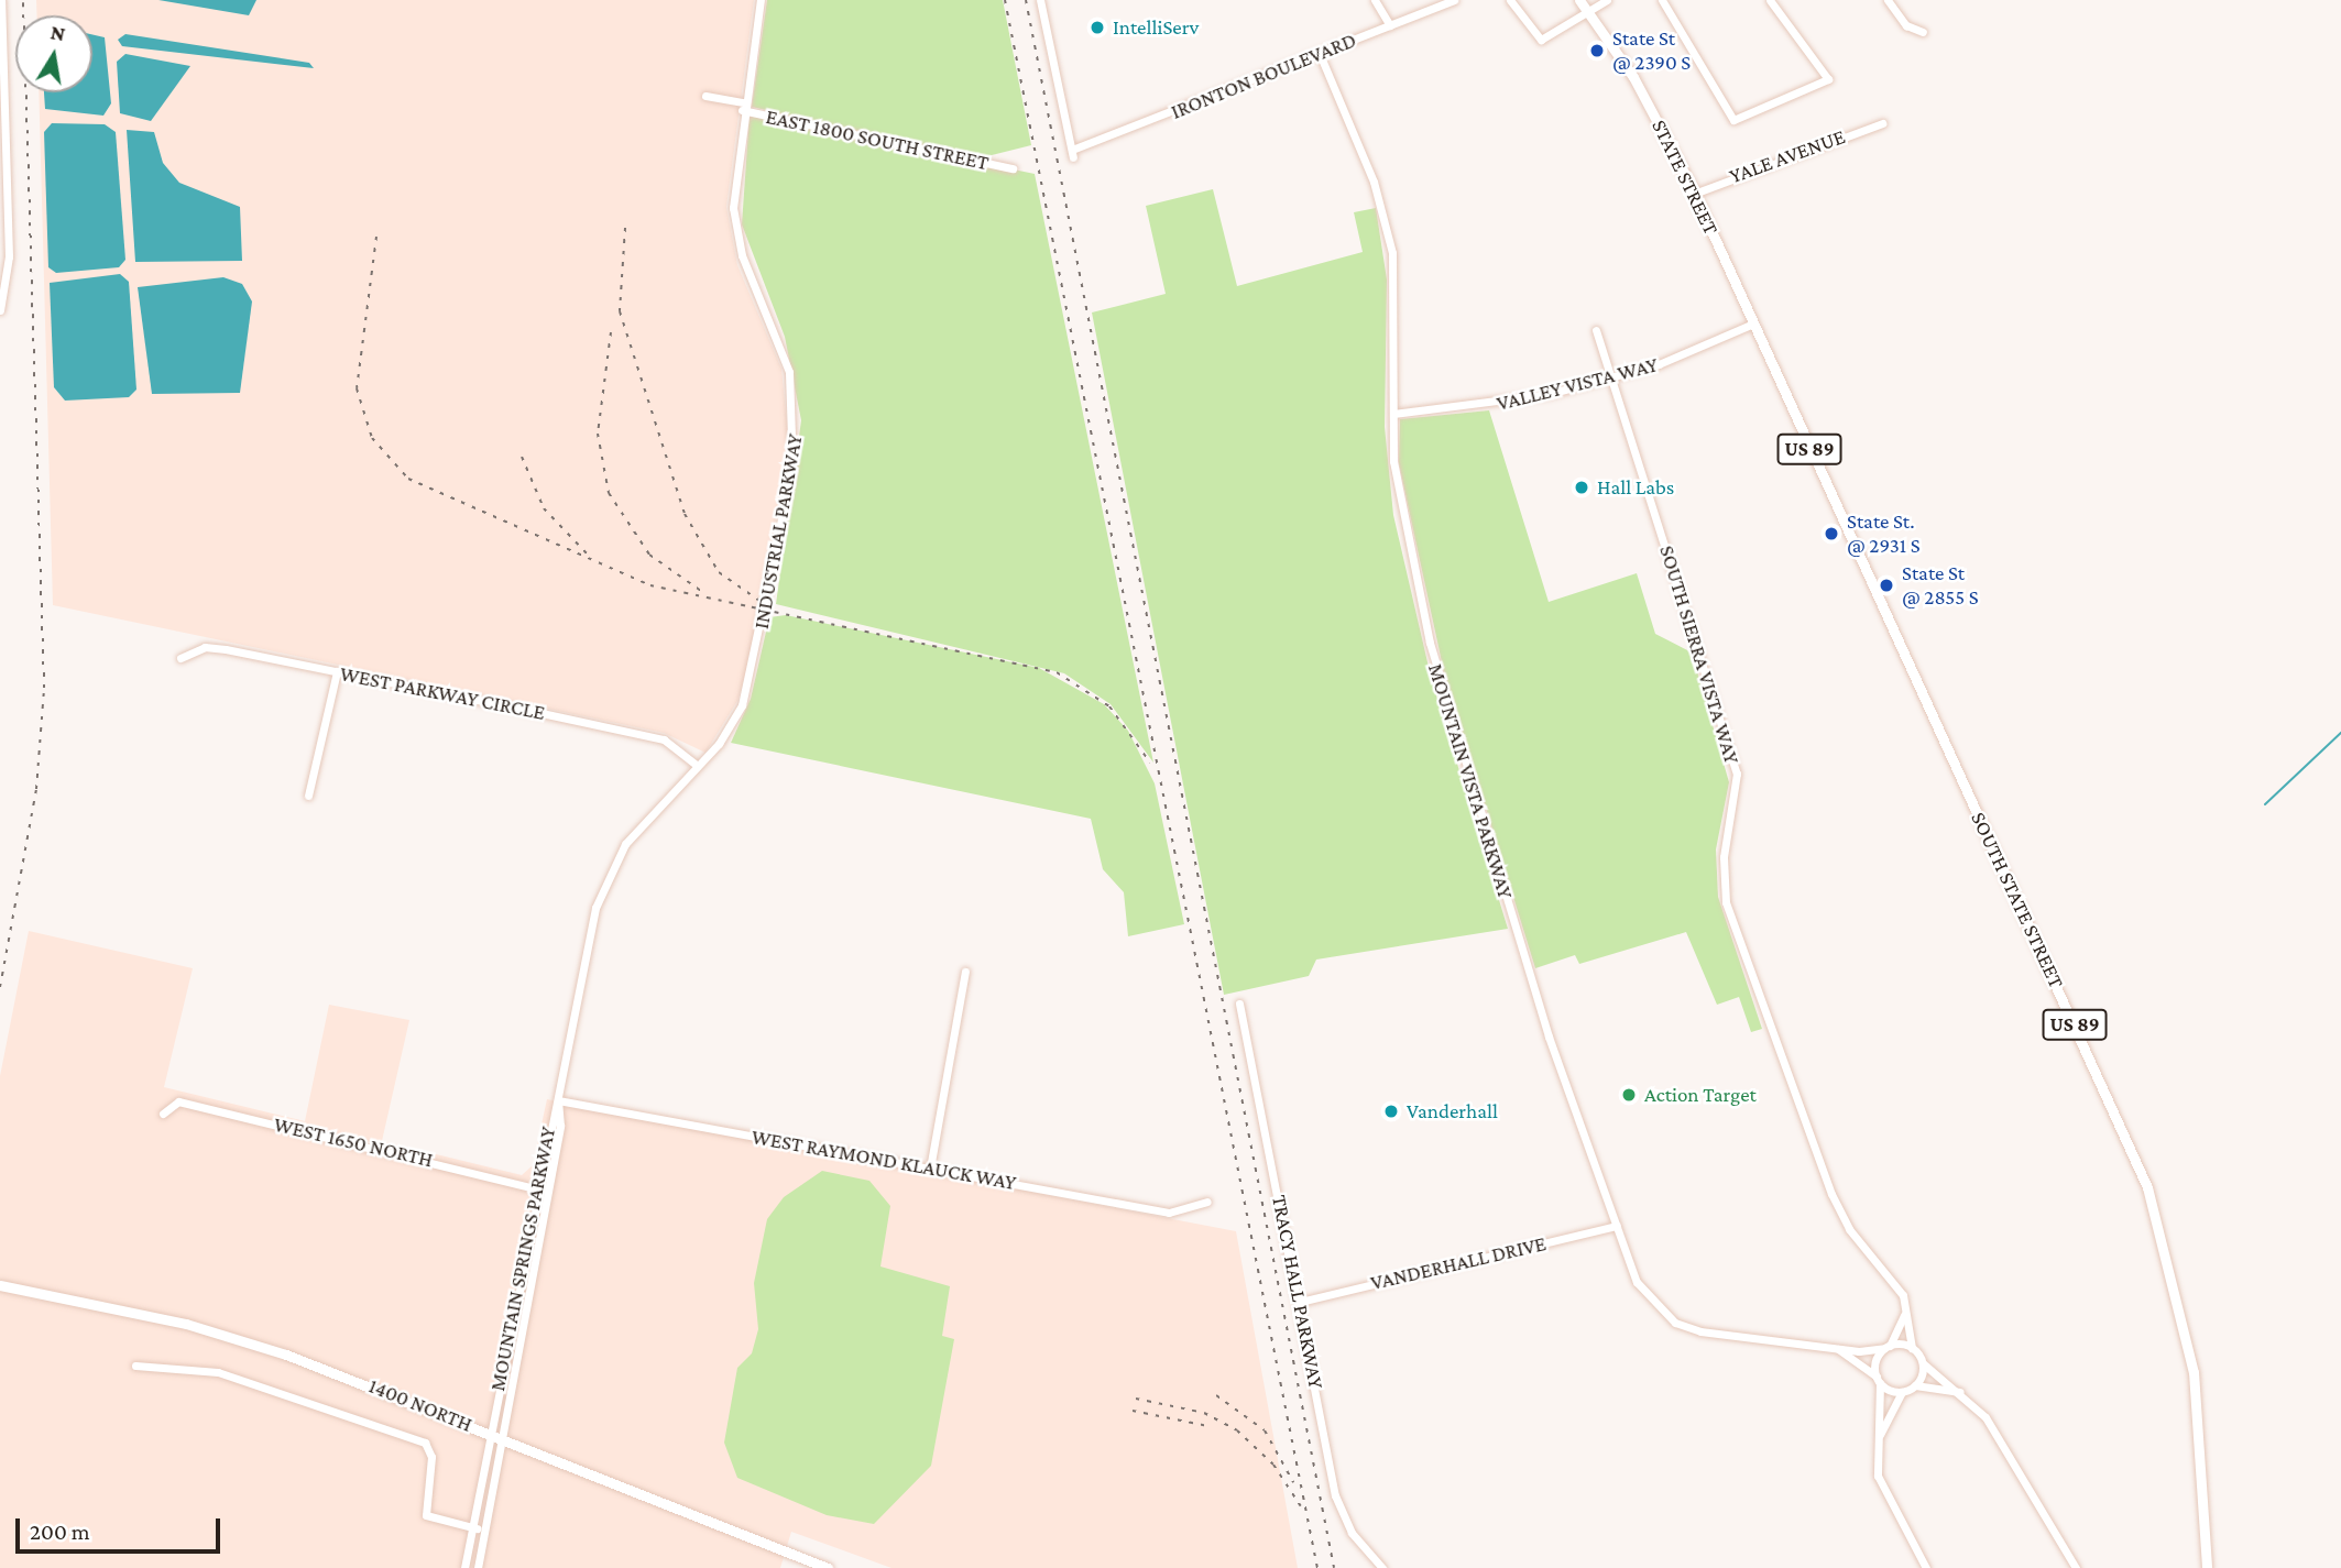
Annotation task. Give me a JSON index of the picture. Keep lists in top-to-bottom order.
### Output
{
  "streets": {
    "main road": [
      "STATE STREET",
      "US 89",
      "SOUTH STATE STREET",
      "1400 NORTH"
    ],
    "street": [
      "IRONTON BOULEVARD",
      "EAST 1800 SOUTH STREET",
      "YALE AVENUE",
      "VALLEY VISTA WAY",
      "INDUSTRIAL PARKWAY",
      "SOUTH SIERRA VISTA WAY",
      "WEST PARKWAY CIRCLE",
      "MOUNTAIN VISTA PARKWAY",
      "WEST 1650 NORTH",
      "WEST RAYMOND KLAUCK WAY",
      "MOUNTAIN SPRINGS PARKWAY",
      "VANDERHALL DRIVE",
      "TRACY HALL PARKWAY"
    ]
  },
  "crossings": [
    ["IRONTON BOULEVARD", "MOUNTAIN VISTA PARKWAY"],
    ["EAST 1800 SOUTH STREET", "INDUSTRIAL PARKWAY"],
    ["YALE AVENUE", "STATE STREET"],
    ["STATE STREET", "VALLEY VISTA WAY"],
    ["STATE STREET", "SOUTH STATE STREET"],
    ["VALLEY VISTA WAY", "SOUTH SIERRA VISTA WAY"],
    ["VALLEY VISTA WAY", "MOUNTAIN VISTA PARKWAY"],
    ["INDUSTRIAL PARKWAY", "WEST PARKWAY CIRCLE"],
    ["INDUSTRIAL PARKWAY", "WEST RAYMOND KLAUCK WAY"],
    ["INDUSTRIAL PARKWAY", "MOUNTAIN SPRINGS PARKWAY"],
    ["SOUTH SIERRA VISTA WAY", "MOUNTAIN VISTA PARKWAY"],
    ["MOUNTAIN VISTA PARKWAY", "VANDERHALL DRIVE"],
    ["WEST 1650 NORTH", "MOUNTAIN SPRINGS PARKWAY"],
    ["WEST RAYMOND KLAUCK WAY", "MOUNTAIN SPRINGS PARKWAY"],
    ["MOUNTAIN SPRINGS PARKWAY", "1400 NORTH"],
    ["VANDERHALL DRIVE", "TRACY HALL PARKWAY"]
  ],
  "places": [
    "IntelliServ",
    "State St @ 2390 S",
    "Hall Labs",
    "State St. @ 2931 S",
    "State St @ 2855 S",
    "Action Target",
    "Vanderhall"
  ],
  "scale_bar": "200 m",
  "north": "top"
}
